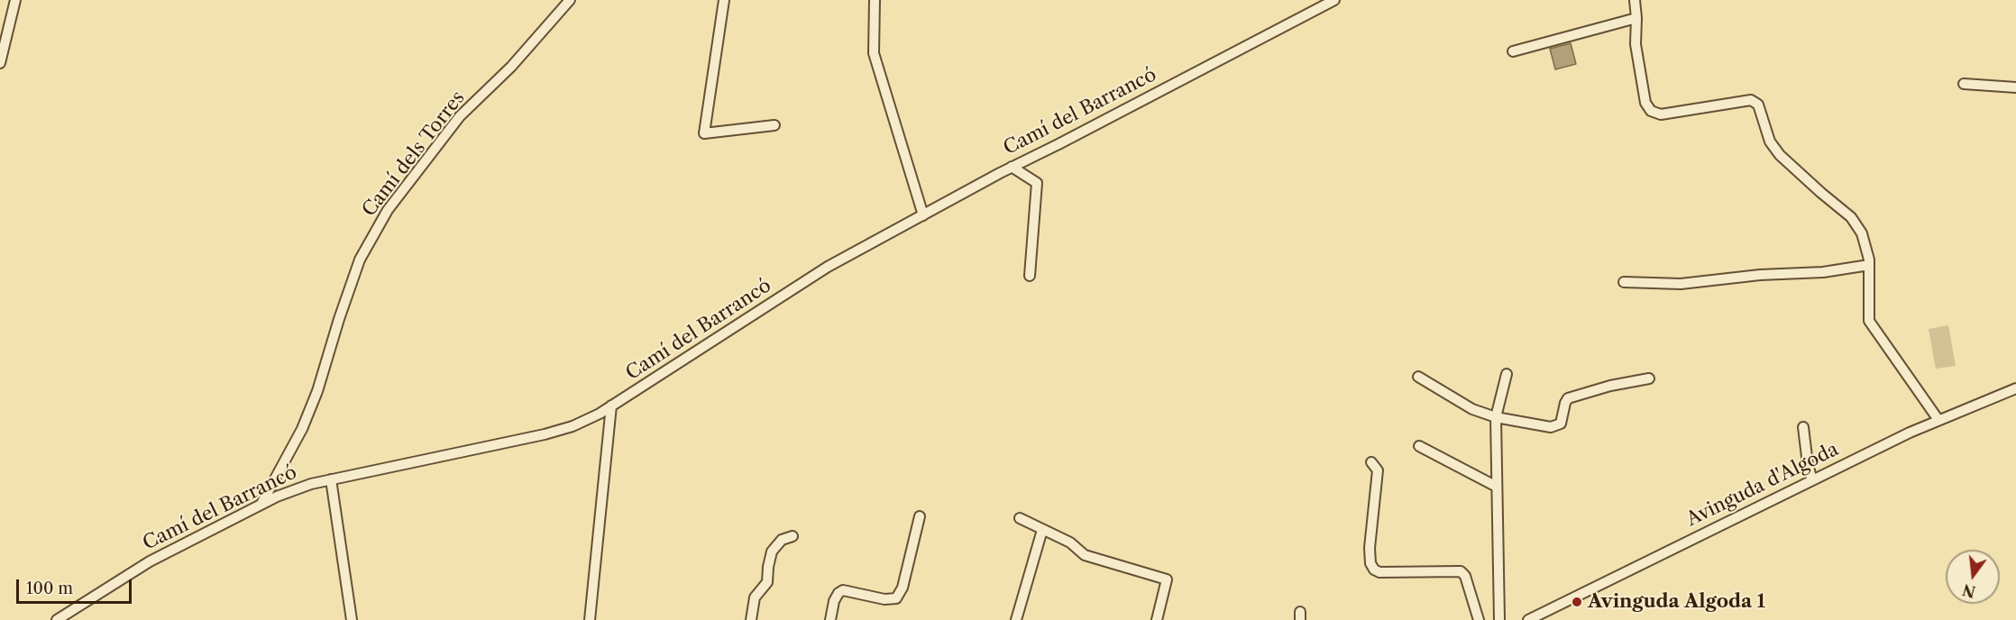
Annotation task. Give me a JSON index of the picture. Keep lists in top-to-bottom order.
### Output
{
  "streets": {
    "street": ["Camí del Barrancó", "Camí dels Torres", "Avinguda d'Algoda"]
  },
  "crossings": [
    ["Camí del Barrancó", "Camí dels Torres"]
  ],
  "places": ["Avinguda Algoda 1"],
  "scale_bar": "100 m",
  "north": "bottom"
}
